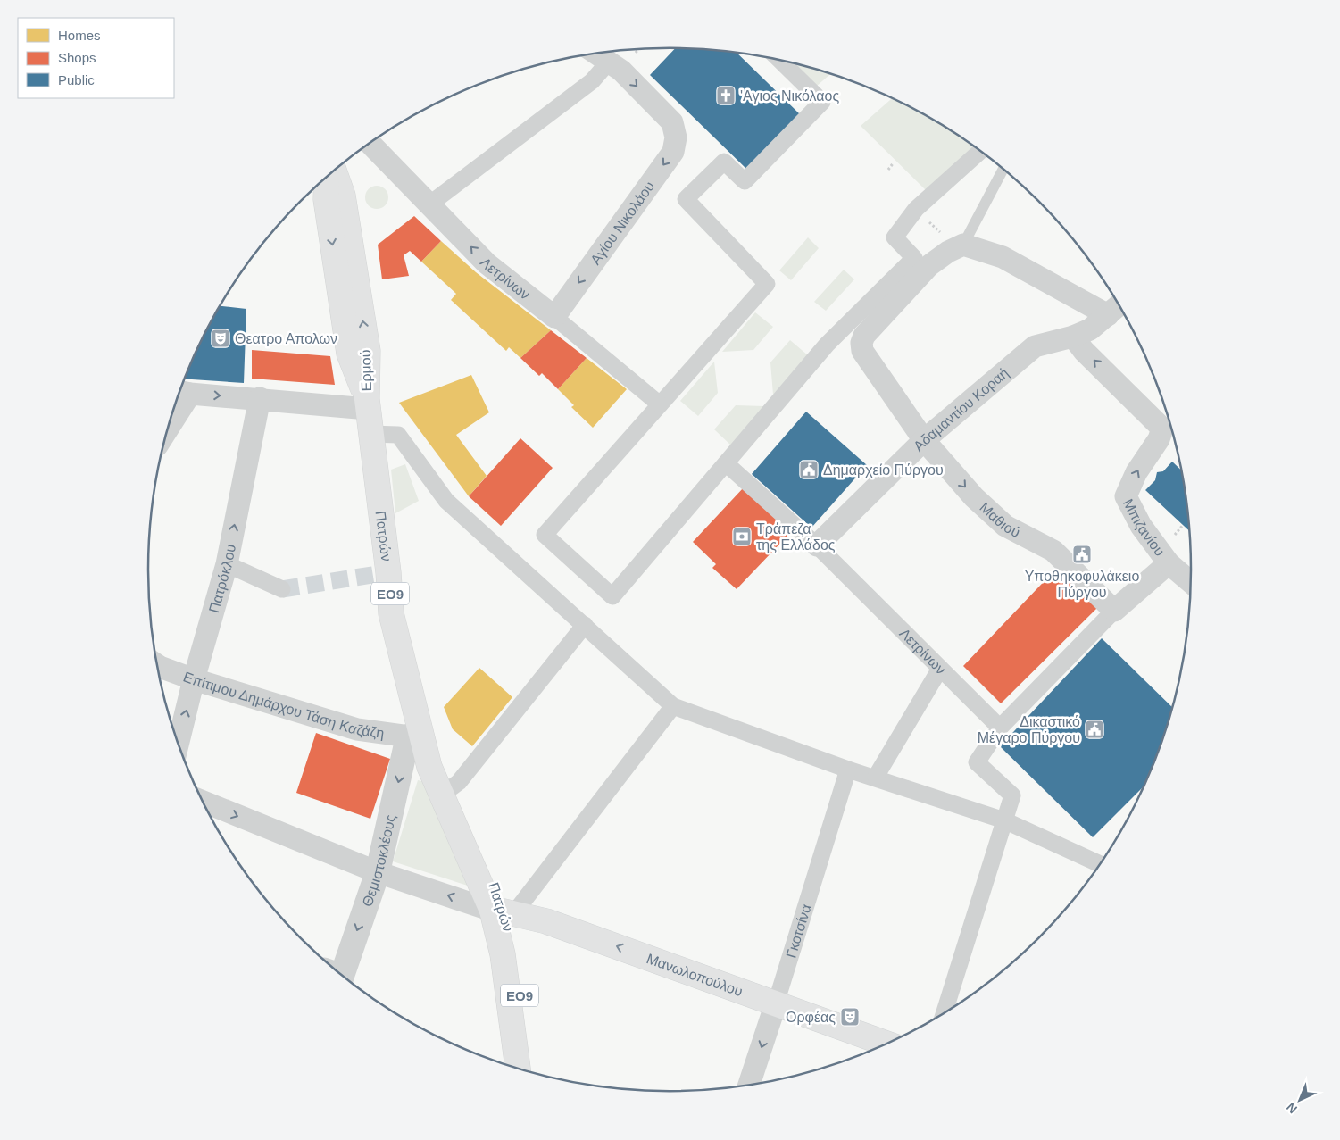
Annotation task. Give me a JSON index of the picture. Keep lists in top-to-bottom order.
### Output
{
  "streets": {
    "main road": [
      "Ερμού",
      "Πατρών",
      "ΕΟ9",
      "Μανωλοπούλου"
    ],
    "street": [
      "Αγίου Νικολάου",
      "Λετρίνων",
      "Αδαμαντίου Κοραή",
      "Μαθιού",
      "Μπιζανίου",
      "Πατρόκλου",
      "Επίτιμου Δημάρχου Τάση Καζάζη",
      "Θεμιστοκλέους",
      "Γκοτσίνα"
    ]
  },
  "crossings": [
    ["Αγίου Νικολάου", "Λετρίνων"],
    ["Λετρίνων", "Αδαμαντίου Κοραή"],
    ["Ερμού", "Πατρών"],
    ["Αδαμαντίου Κοραή", "Μαθιού"],
    ["Αδαμαντίου Κοραή", "Μπιζανίου"],
    ["Πατρών", "Επίτιμου Δημάρχου Τάση Καζάζη"],
    ["Πατρών", "Θεμιστοκλέους"],
    ["Πατρών", "Μανωλοπούλου"],
    ["Πατρόκλου", "Επίτιμου Δημάρχου Τάση Καζάζη"],
    ["Επίτιμου Δημάρχου Τάση Καζάζη", "Θεμιστοκλέους"],
    ["Γκοτσίνα", "Μανωλοπούλου"]
  ],
  "one_way": [
    "Αγίου Νικολάου",
    "Μαθιού",
    "Μπιζανίου",
    "Πατρόκλου",
    "Μανωλοπούλου"
  ],
  "places": {
    "church": ["'Αγιος Νικόλαος"],
    "theatre": ["Θεατρο Απολων", "Ορφέας"],
    "public building": ["Δημαρχείο Πύργου", "Υποθηκοφυλάκειο Πύργου", "Δικαστικό Μέγαρο Πύργου"],
    "bank": ["Τράπεζα της Ελλάδος"]
  },
  "legend": ["Homes", "Shops", "Public"],
  "north": "bottom left"
}
